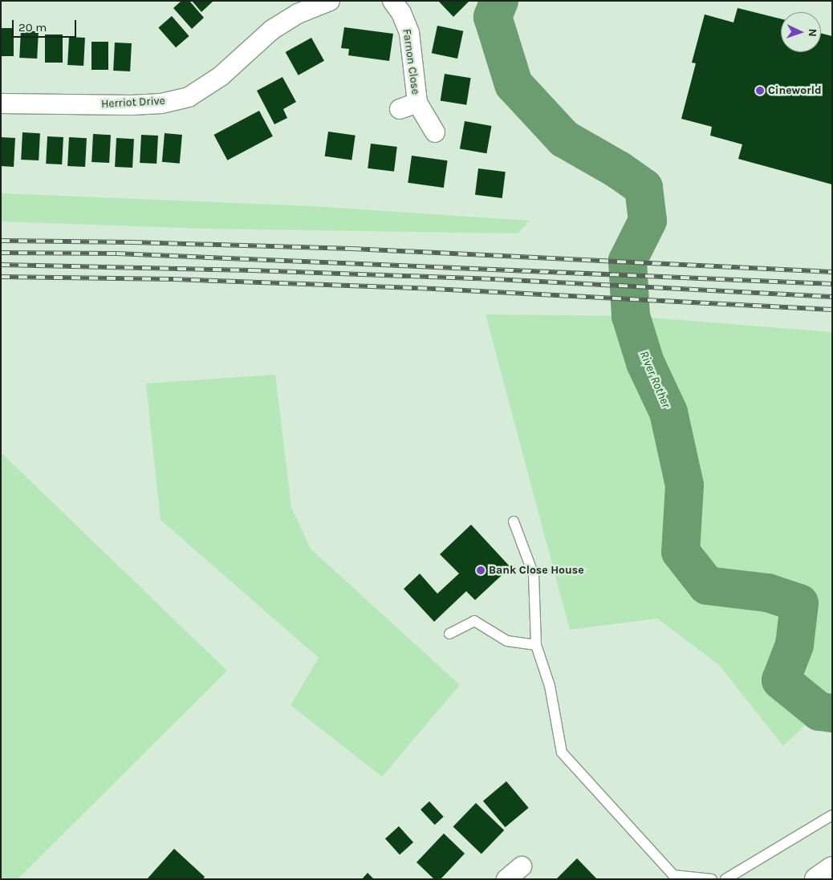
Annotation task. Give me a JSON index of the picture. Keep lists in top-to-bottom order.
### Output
{
  "streets": {
    "street": ["Farnon Close", "Herriot Drive"]
  },
  "water": ["River Rother"],
  "places": ["Cineworld", "Bank Close House"],
  "scale_bar": "20 m",
  "north": "right"
}
